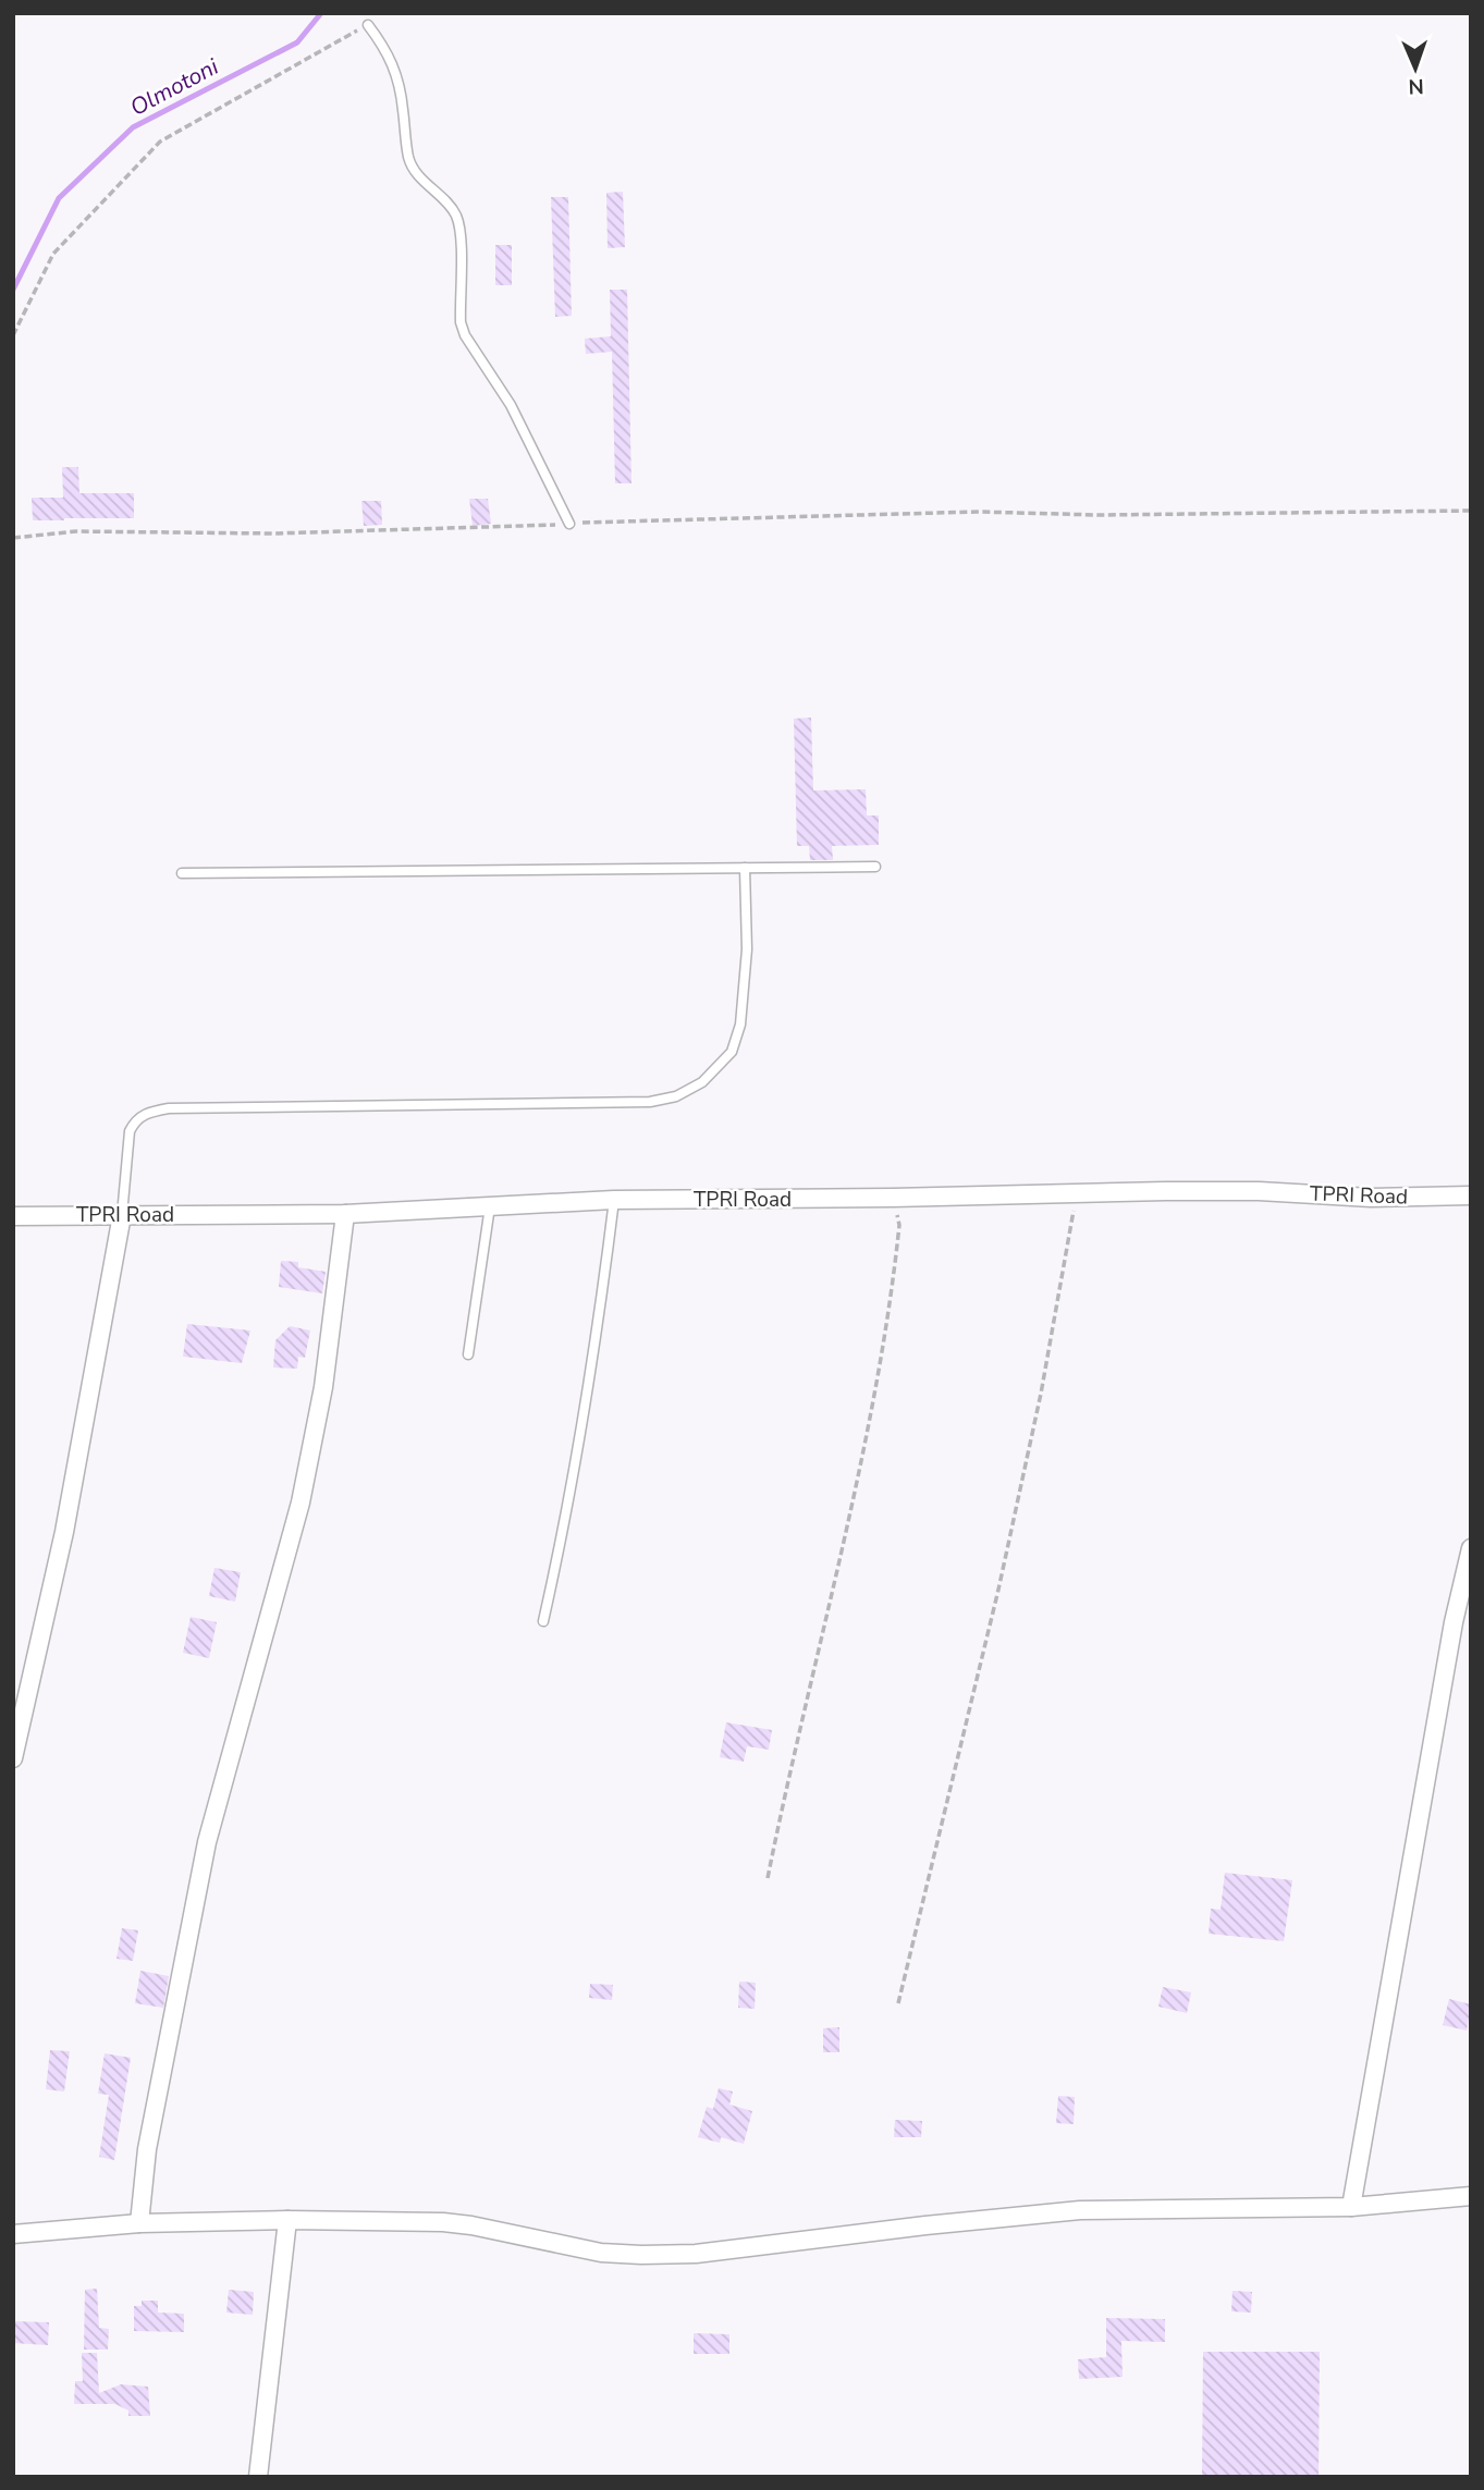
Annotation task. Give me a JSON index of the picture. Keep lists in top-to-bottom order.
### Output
{
  "streets": {
    "street": ["TPRI Road"]
  },
  "water": ["Olmotoni"],
  "north": "bottom"
}
